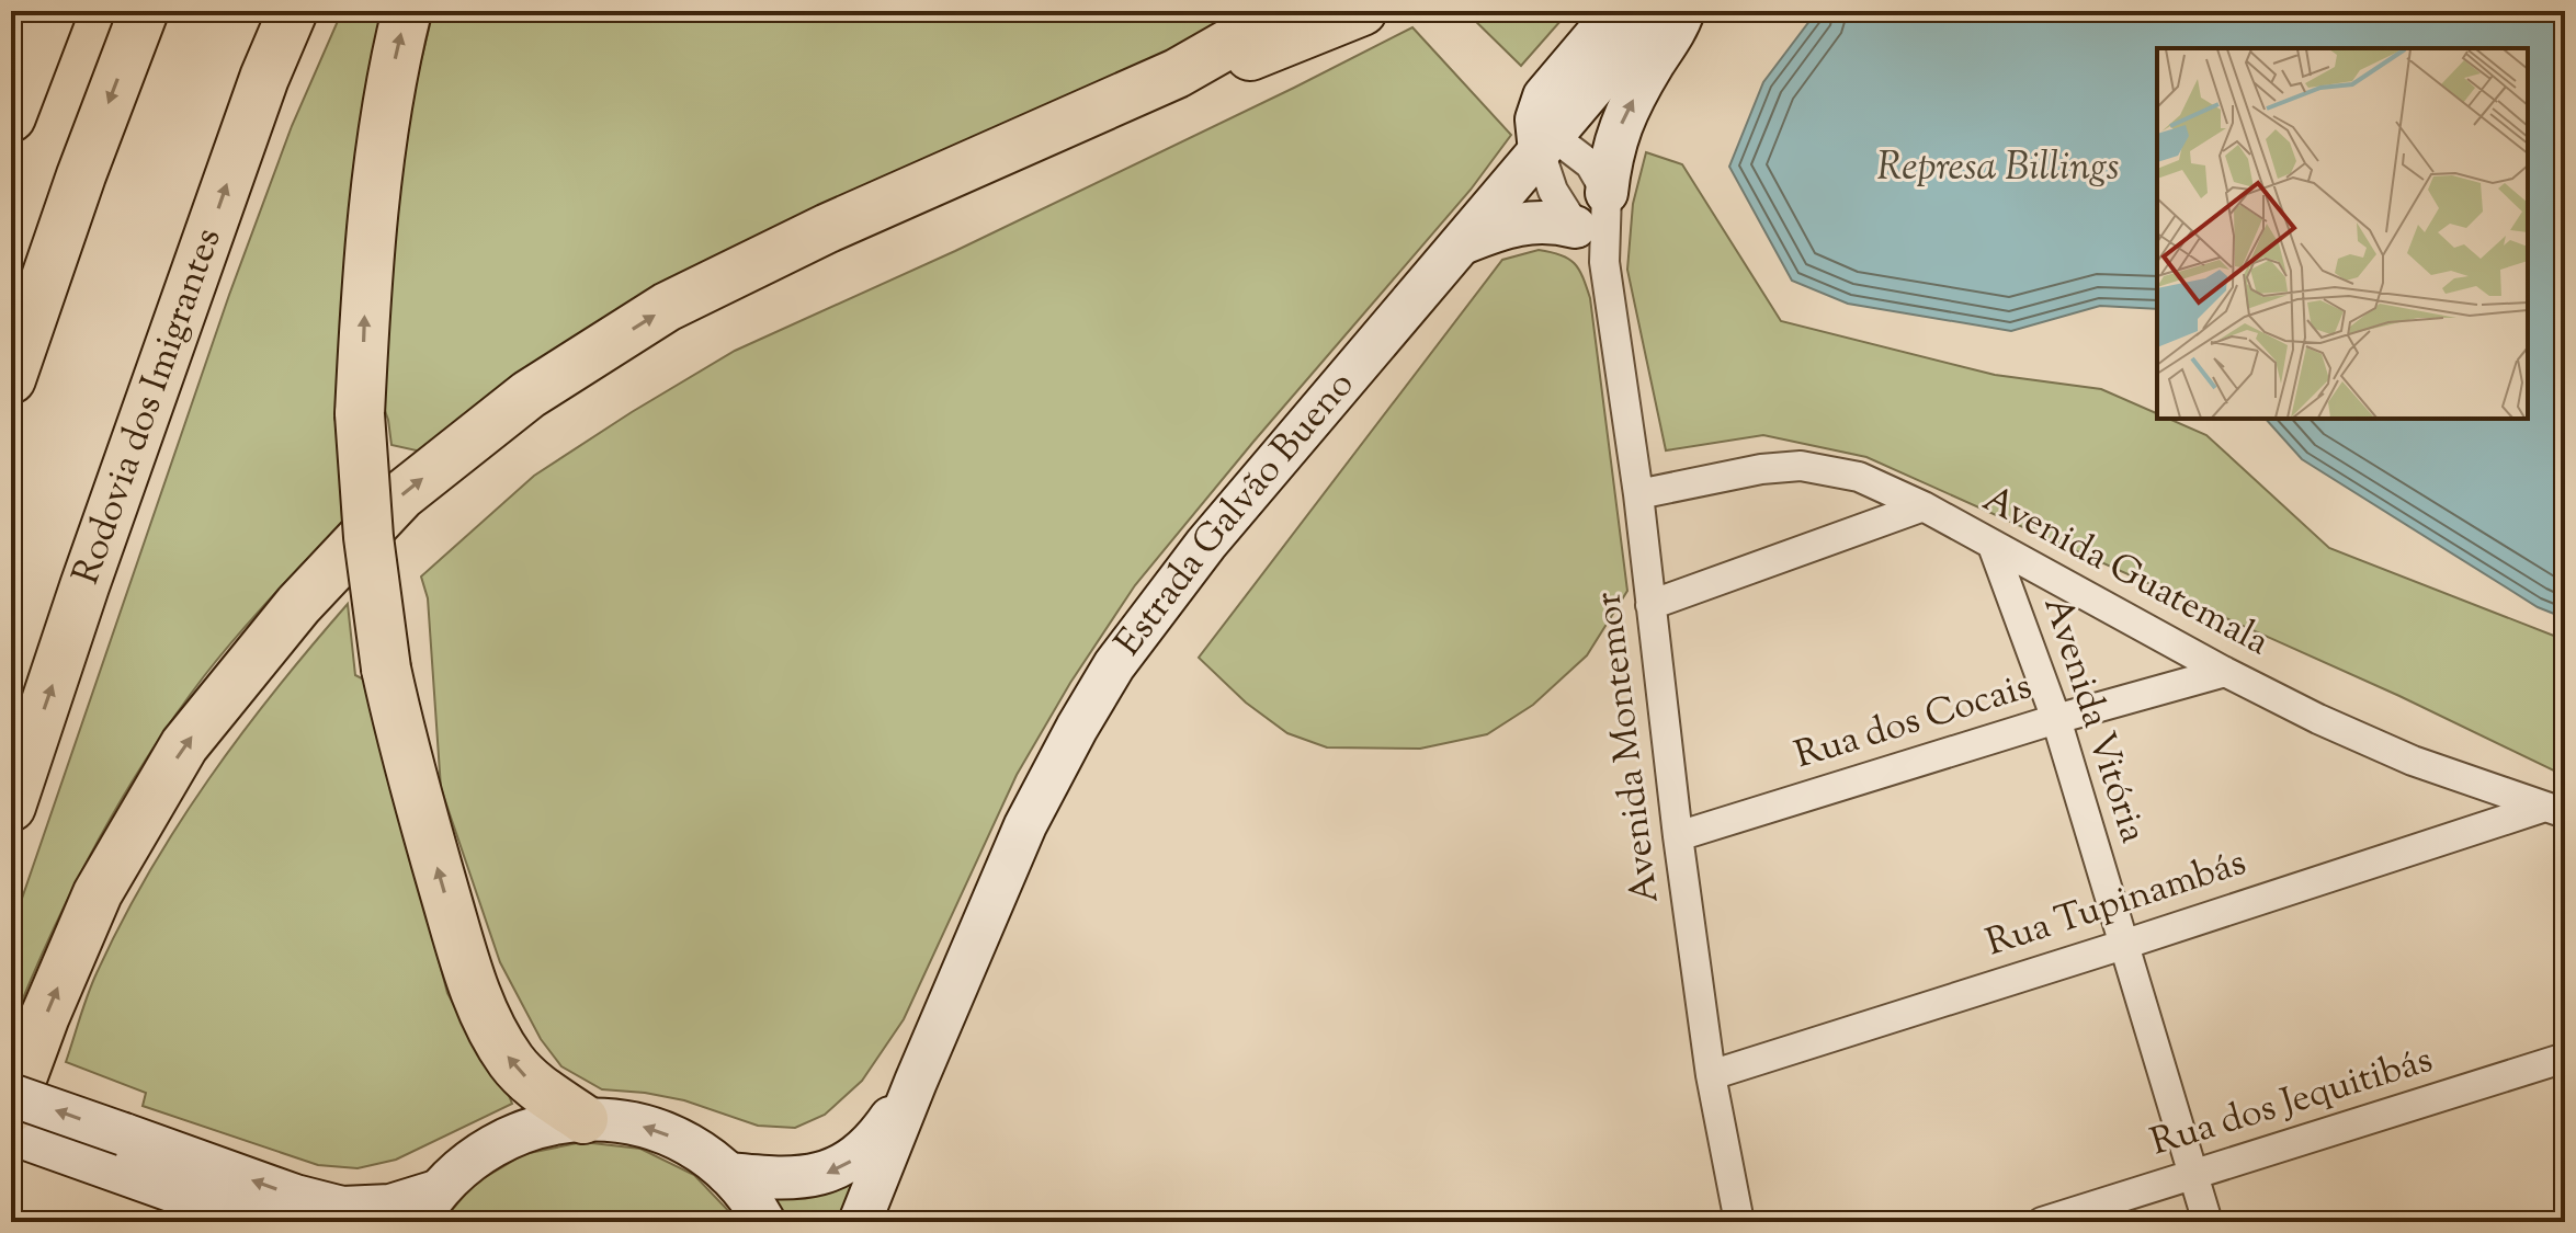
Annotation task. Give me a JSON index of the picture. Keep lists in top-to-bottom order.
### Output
{
  "streets": {
    "highway": ["Rodovia dos Imigrantes"],
    "main road": ["Estrada Galvão Bueno"],
    "street": [
      "Avenida Guatemala",
      "Avenida Vitória",
      "Rua dos Cocais",
      "Avenida Montemor",
      "Rua Tupinambás",
      "Rua dos Jequitibás"
    ]
  },
  "crossings": [
    ["Avenida Guatemala", "Avenida Vitória"],
    ["Avenida Guatemala", "Rua dos Cocais"],
    ["Avenida Guatemala", "Avenida Montemor"],
    ["Avenida Guatemala", "Rua Tupinambás"],
    ["Avenida Vitória", "Rua dos Cocais"],
    ["Avenida Vitória", "Rua Tupinambás"],
    ["Avenida Vitória", "Rua dos Jequitibás"],
    ["Rua dos Cocais", "Avenida Montemor"],
    ["Avenida Montemor", "Rua Tupinambás"]
  ],
  "water": ["Represa Billings"]
}
